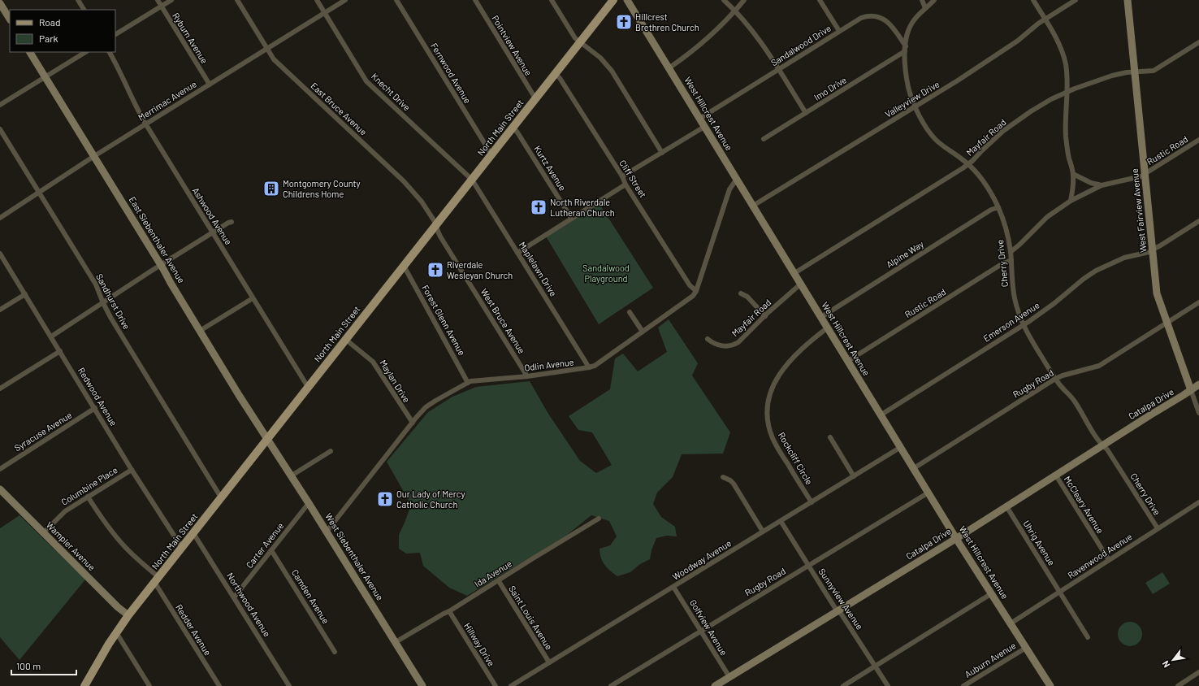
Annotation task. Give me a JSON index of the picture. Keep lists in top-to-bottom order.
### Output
{
  "streets": {
    "main road": ["North Main Street"],
    "street": [
      "Ryburn Avenue",
      "Pointview Avenue",
      "Sandalwood Drive",
      "Fernwood Avenue",
      "Imo Drive",
      "Knecht Drive",
      "Valleyview Drive",
      "Merrimac Avenue",
      "East Bruce Avenue",
      "West Hillcrest Avenue",
      "Mayfair Road",
      "Rustic Road",
      "Kurtz Avenue",
      "Cliff Street",
      "West Fairview Avenue",
      "Ashwood Avenue",
      "East Siebenthaler Avenue",
      "Alpine Way",
      "Cherry Drive",
      "Maplelawn Drive",
      "Sandhurst Drive",
      "Forest Glenn Avenue",
      "West Bruce Avenue",
      "Emerson Avenue",
      "Odlin Avenue",
      "Maylan Drive",
      "Rugby Road",
      "Redwood Avenue",
      "Catalpa Drive",
      "Syracuse Avenue",
      "Rockcliff Circle",
      "Columbine Place",
      "McCleary Avenue",
      "Uhrig Avenue",
      "Carter Avenue",
      "Wampler Avenue",
      "Ravenwood Avenue",
      "West Siebenthaler Avenue",
      "Woodway Avenue",
      "Ida Avenue",
      "Camden Avenue",
      "Sunnyview Avenue",
      "Northwood Avenue",
      "Saint Louis Avenue",
      "Golfview Avenue",
      "Redder Avenue",
      "Hillway Drive",
      "Auburn Avenue"
    ]
  },
  "crossings": [
    ["Ryburn Avenue", "Merrimac Avenue"],
    ["Pointview Avenue", "North Main Street"],
    ["Sandalwood Drive", "Imo Drive"],
    ["Sandalwood Drive", "West Hillcrest Avenue"],
    ["Sandalwood Drive", "Cherry Drive"],
    ["Fernwood Avenue", "North Main Street"],
    ["Imo Drive", "Cherry Drive"],
    ["Knecht Drive", "Merrimac Avenue"],
    ["Knecht Drive", "North Main Street"],
    ["Knecht Drive", "Maplelawn Drive"],
    ["Valleyview Drive", "West Hillcrest Avenue"],
    ["Valleyview Drive", "Cherry Drive"],
    ["Merrimac Avenue", "East Bruce Avenue"],
    ["Merrimac Avenue", "Ashwood Avenue"],
    ["Merrimac Avenue", "East Siebenthaler Avenue"],
    ["Merrimac Avenue", "Sandhurst Drive"],
    ["East Bruce Avenue", "North Main Street"],
    ["East Bruce Avenue", "West Bruce Avenue"],
    ["West Hillcrest Avenue", "Mayfair Road"],
    ["West Hillcrest Avenue", "Rustic Road"],
    ["West Hillcrest Avenue", "Alpine Way"],
    ["West Hillcrest Avenue", "Emerson Avenue"],
    ["West Hillcrest Avenue", "Odlin Avenue"],
    ["West Hillcrest Avenue", "Rugby Road"],
    ["West Hillcrest Avenue", "Catalpa Drive"],
    ["West Hillcrest Avenue", "Rockcliff Circle"],
    ["West Hillcrest Avenue", "Ravenwood Avenue"],
    ["West Hillcrest Avenue", "Woodway Avenue"],
    ["West Hillcrest Avenue", "Auburn Avenue"],
    ["North Main Street", "Kurtz Avenue"],
    ["North Main Street", "Cliff Street"],
    ["North Main Street", "Ashwood Avenue"],
    ["North Main Street", "East Siebenthaler Avenue"],
    ["North Main Street", "Maplelawn Drive"],
    ["North Main Street", "Sandhurst Drive"],
    ["North Main Street", "Forest Glenn Avenue"],
    ["North Main Street", "West Bruce Avenue"],
    ["North Main Street", "Maylan Drive"],
    ["North Main Street", "Redwood Avenue"],
    ["North Main Street", "Wampler Avenue"],
    ["North Main Street", "West Siebenthaler Avenue"],
    ["North Main Street", "Northwood Avenue"],
    ["North Main Street", "Redder Avenue"],
    ["Mayfair Road", "West Fairview Avenue"],
    ["Mayfair Road", "Cherry Drive"],
    ["Rustic Road", "West Fairview Avenue"],
    ["Rustic Road", "Cherry Drive"],
    ["Cliff Street", "Odlin Avenue"],
    ["West Fairview Avenue", "Emerson Avenue"],
    ["West Fairview Avenue", "Rugby Road"],
    ["West Fairview Avenue", "Catalpa Drive"],
    ["East Siebenthaler Avenue", "West Siebenthaler Avenue"],
    ["Alpine Way", "Cherry Drive"],
    ["Cherry Drive", "Emerson Avenue"],
    ["Cherry Drive", "Rugby Road"],
    ["Cherry Drive", "Catalpa Drive"],
    ["Cherry Drive", "Ravenwood Avenue"],
    ["Maplelawn Drive", "Odlin Avenue"],
    ["Forest Glenn Avenue", "Odlin Avenue"],
    ["West Bruce Avenue", "Odlin Avenue"],
    ["Odlin Avenue", "Maylan Drive"],
    ["Odlin Avenue", "West Siebenthaler Avenue"],
    ["Rugby Road", "Sunnyview Avenue"],
    ["Rugby Road", "Golfview Avenue"],
    ["Redwood Avenue", "Syracuse Avenue"],
    ["Redwood Avenue", "Columbine Place"],
    ["Catalpa Drive", "McCleary Avenue"],
    ["Catalpa Drive", "Uhrig Avenue"],
    ["Catalpa Drive", "Sunnyview Avenue"],
    ["Catalpa Drive", "Golfview Avenue"],
    ["Rockcliff Circle", "Woodway Avenue"],
    ["Columbine Place", "Wampler Avenue"],
    ["Columbine Place", "Redder Avenue"],
    ["McCleary Avenue", "Ravenwood Avenue"],
    ["Uhrig Avenue", "Ravenwood Avenue"],
    ["Carter Avenue", "West Siebenthaler Avenue"],
    ["Carter Avenue", "Camden Avenue"],
    ["Carter Avenue", "Northwood Avenue"],
    ["West Siebenthaler Avenue", "Ida Avenue"],
    ["Woodway Avenue", "Sunnyview Avenue"],
    ["Woodway Avenue", "Saint Louis Avenue"],
    ["Woodway Avenue", "Golfview Avenue"],
    ["Ida Avenue", "Saint Louis Avenue"],
    ["Ida Avenue", "Hillway Drive"]
  ],
  "parks": ["Sandalwood Playground"],
  "places": {
    "church": [
      "Hillcrest Brethren Church",
      "North Riverdale Lutheran Church",
      "Riverdale Wesleyan Church",
      "Our Lady of Mercy Catholic Church"
    ],
    "building": ["Montgomery County Childrens Home"]
  },
  "legend": ["Road", "Park"],
  "scale_bar": "100 m",
  "north": "bottom left"
}
